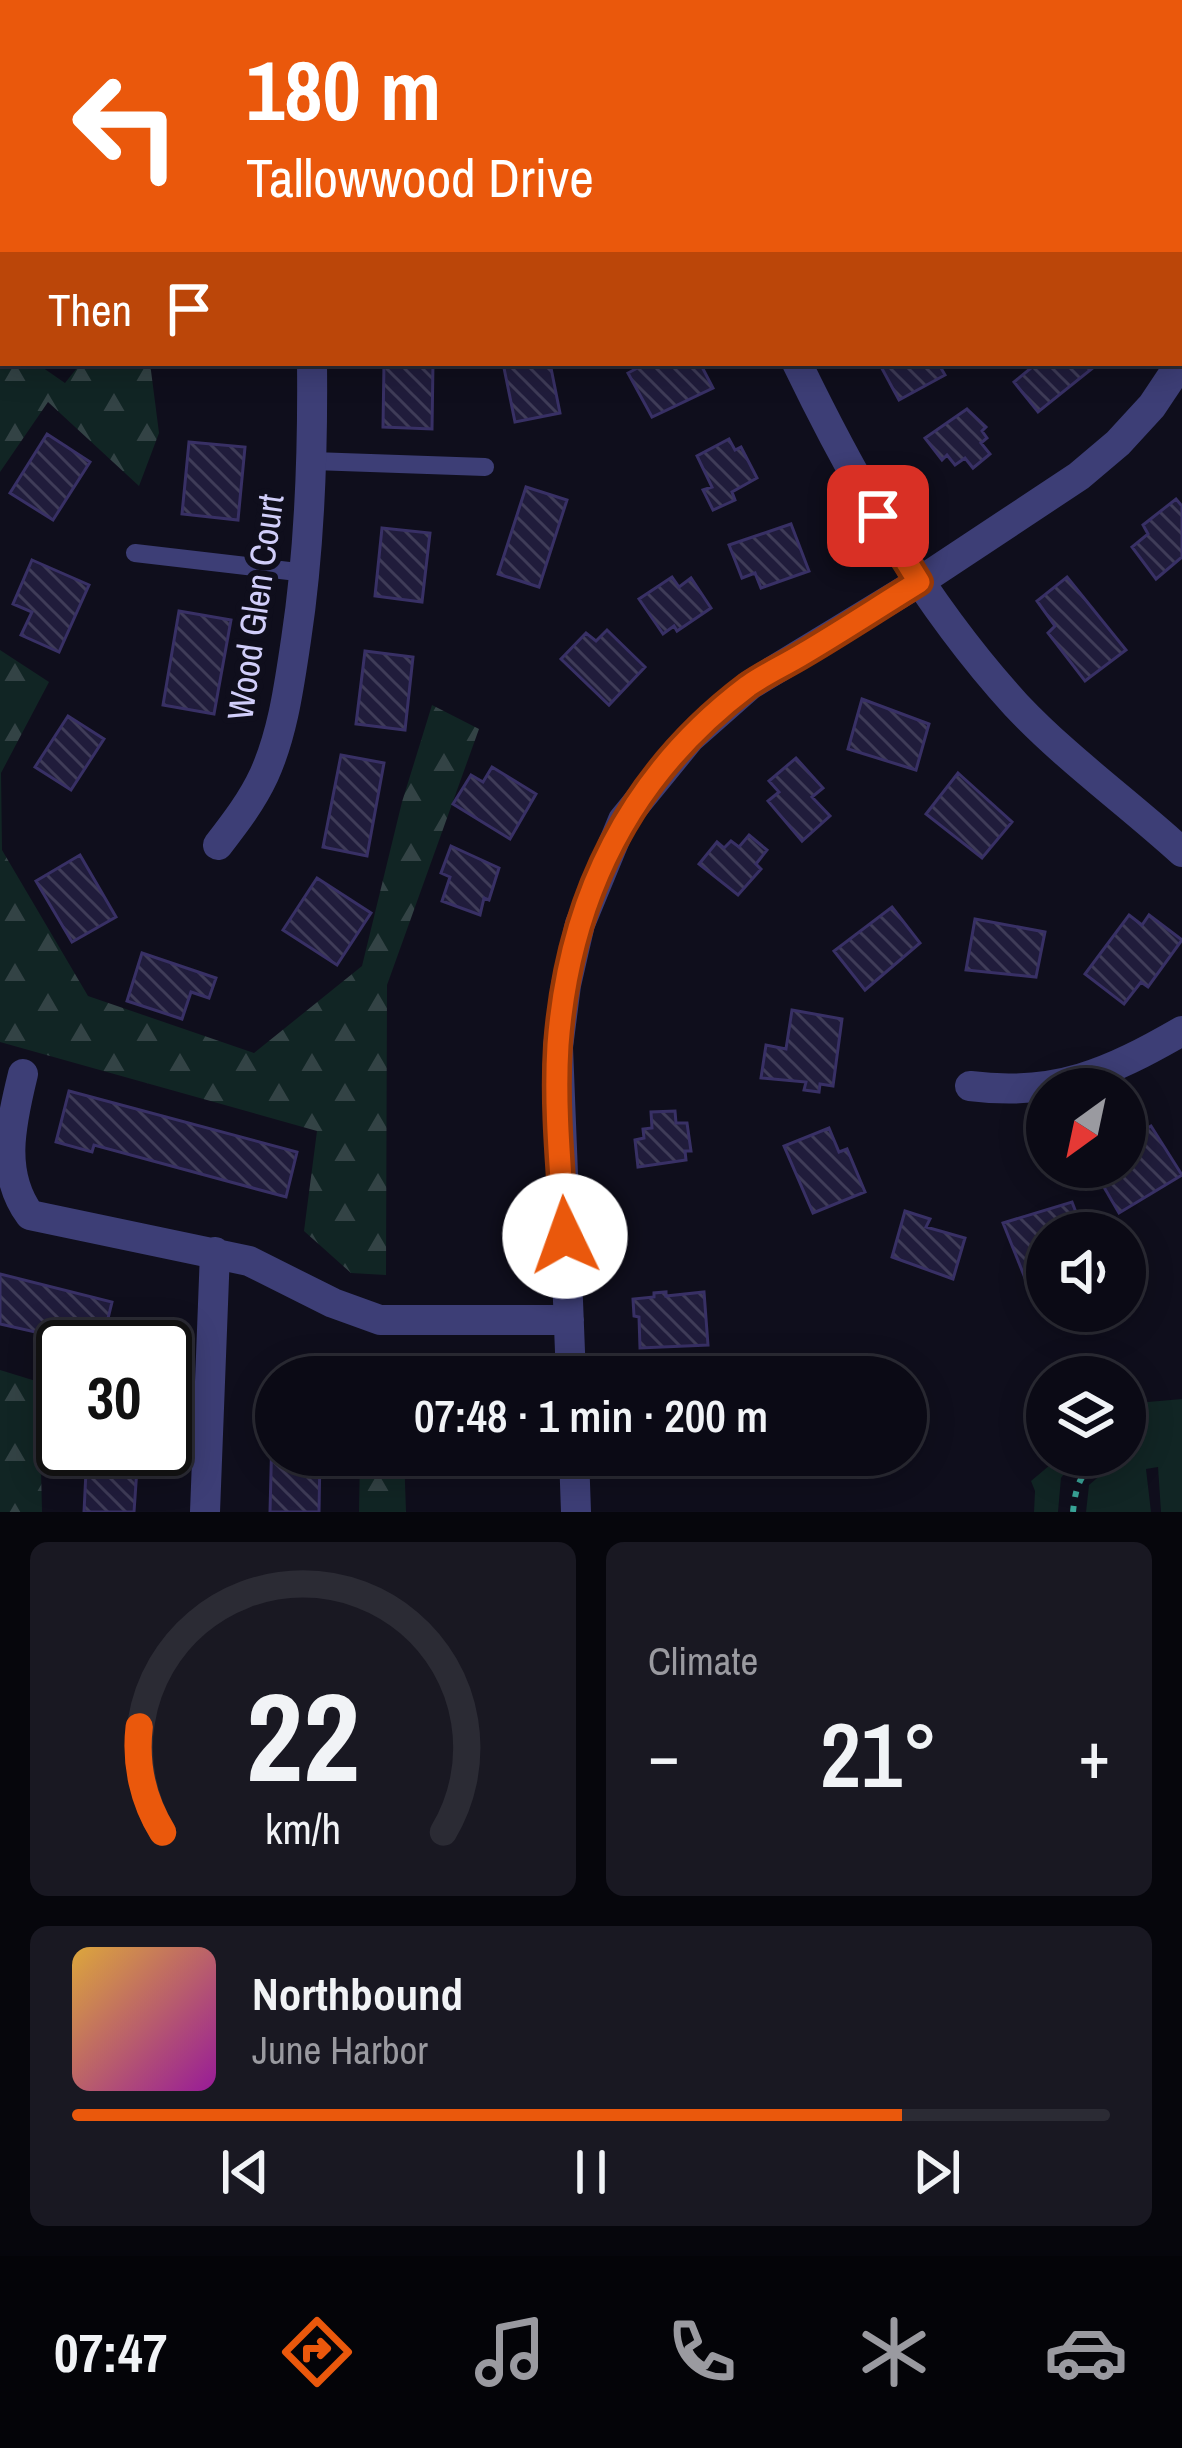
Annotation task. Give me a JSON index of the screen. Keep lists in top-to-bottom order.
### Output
{
  "streets": {
    "street": ["Wood Glen Court"]
  },
  "north": "bottom left",
  "page": {
    "turn": ["180 m", "Tallowwood Drive"],
    "then": "Then",
    "limit": "30",
    "trip": "07:48 · 1 min · 200 m",
    "tile": "Climate",
    "heat": ["−", "21°", "+"],
    "song": ["Northbound", "June Harbor"],
    "tabs": "07:47",
    "gauge": ["22", "km/h"]
  }
}
